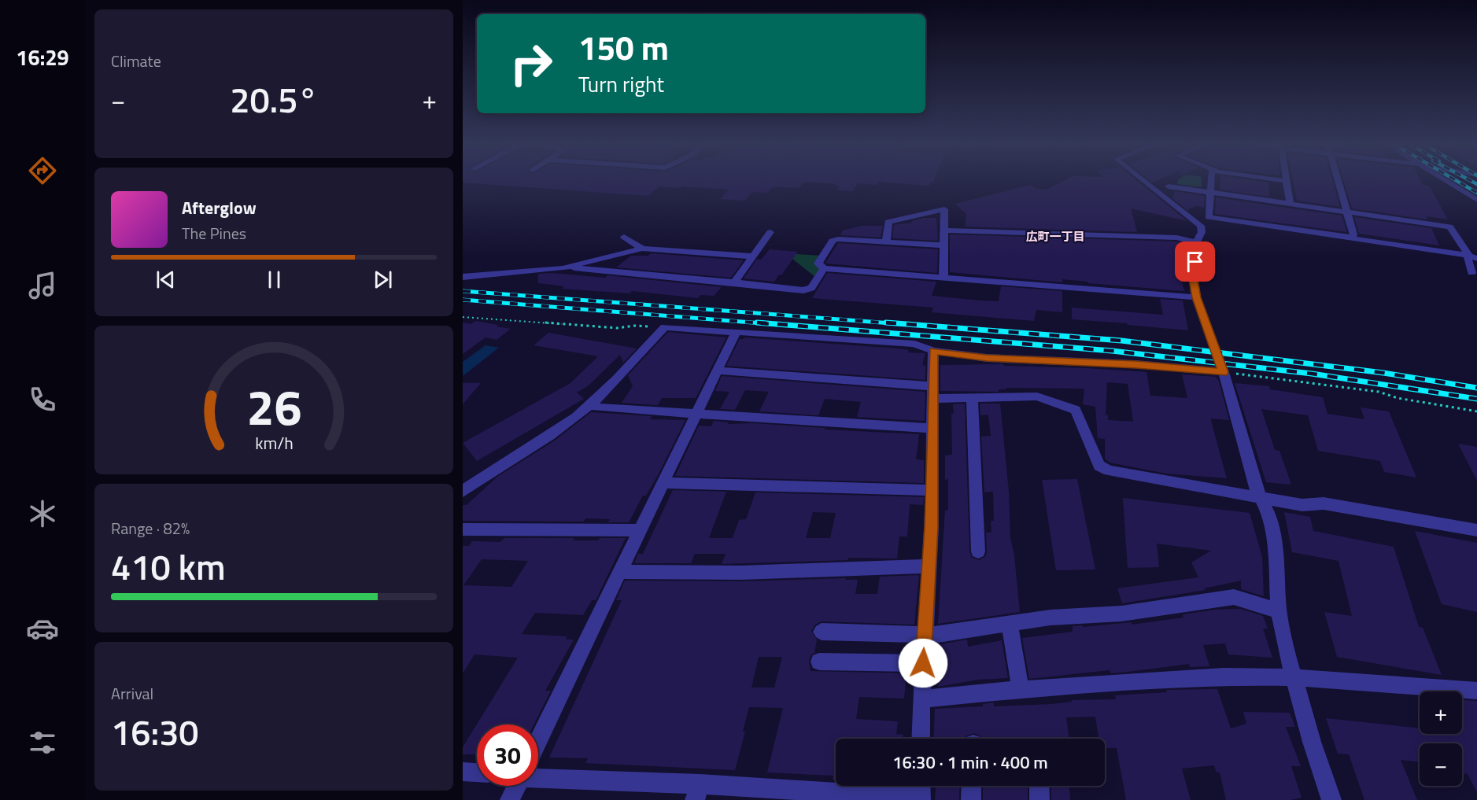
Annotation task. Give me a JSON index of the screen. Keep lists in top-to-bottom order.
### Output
{
  "districts": ["広町一丁目"],
  "page": {
    "tabs": "16:29",
    "tile": [
      "Climate",
      ["Range · 82%", "410 km"],
      ["Arrival", "16:30"]
    ],
    "turn": ["150 m", "Turn right"],
    "heat": ["−", "20.5°", "+"],
    "song": ["Afterglow", "The Pines"],
    "map_buttons": ["+", "−"],
    "limit": "30",
    "trip": "16:30 · 1 min · 400 m",
    "gauge": ["26", "km/h"]
  }
}
